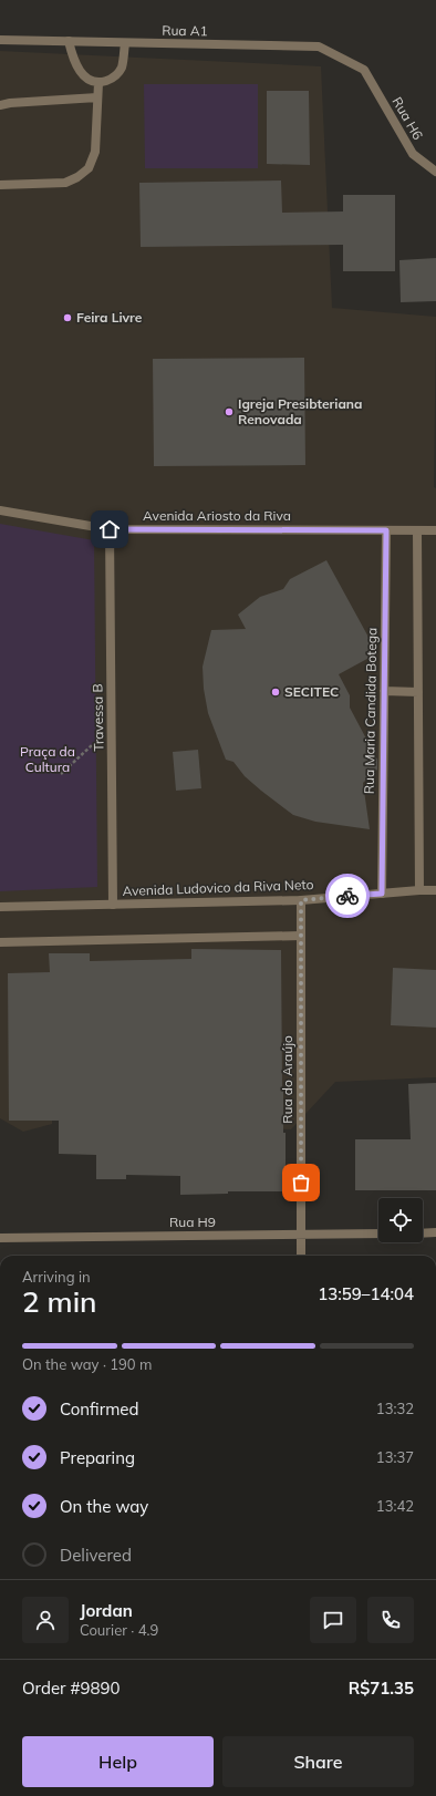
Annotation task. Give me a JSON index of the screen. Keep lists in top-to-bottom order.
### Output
{
  "streets": {
    "street": [
      "Rua A1",
      "Rua H6",
      "Avenida Ariosto da Riva",
      "Rua Maria Candida Botega",
      "Travessa B",
      "Avenida Ludovico da Riva Neto",
      "Rua do Araújo",
      "Rua H9"
    ]
  },
  "crossings": [
    ["Rua A1", "Rua H6"],
    ["Avenida Ariosto da Riva", "Rua Maria Candida Botega"],
    ["Avenida Ariosto da Riva", "Travessa B"],
    ["Rua Maria Candida Botega", "Avenida Ludovico da Riva Neto"],
    ["Travessa B", "Avenida Ludovico da Riva Neto"],
    ["Avenida Ludovico da Riva Neto", "Rua do Araújo"],
    ["Rua do Araújo", "Rua H9"]
  ],
  "parks": ["Praça da Cultura"],
  "places": ["Feira Livre", "Igreja Presibteriana Renovada", "SECITEC"],
  "page": {
    "heading": ["2 min", "Arriving in", "13:59–14:04"],
    "panel": [
      "Jordan",
      "Courier · 4.9",
      "Order #9890",
      "R$71.35"
    ],
    "bar": "On the way · 190 m",
    "list": [
      ["Confirmed", "13:32"],
      ["Preparing", "13:37"],
      ["On the way", "13:42"],
      "Delivered"
    ],
    "buttons": ["Help", "Share"]
  }
}
